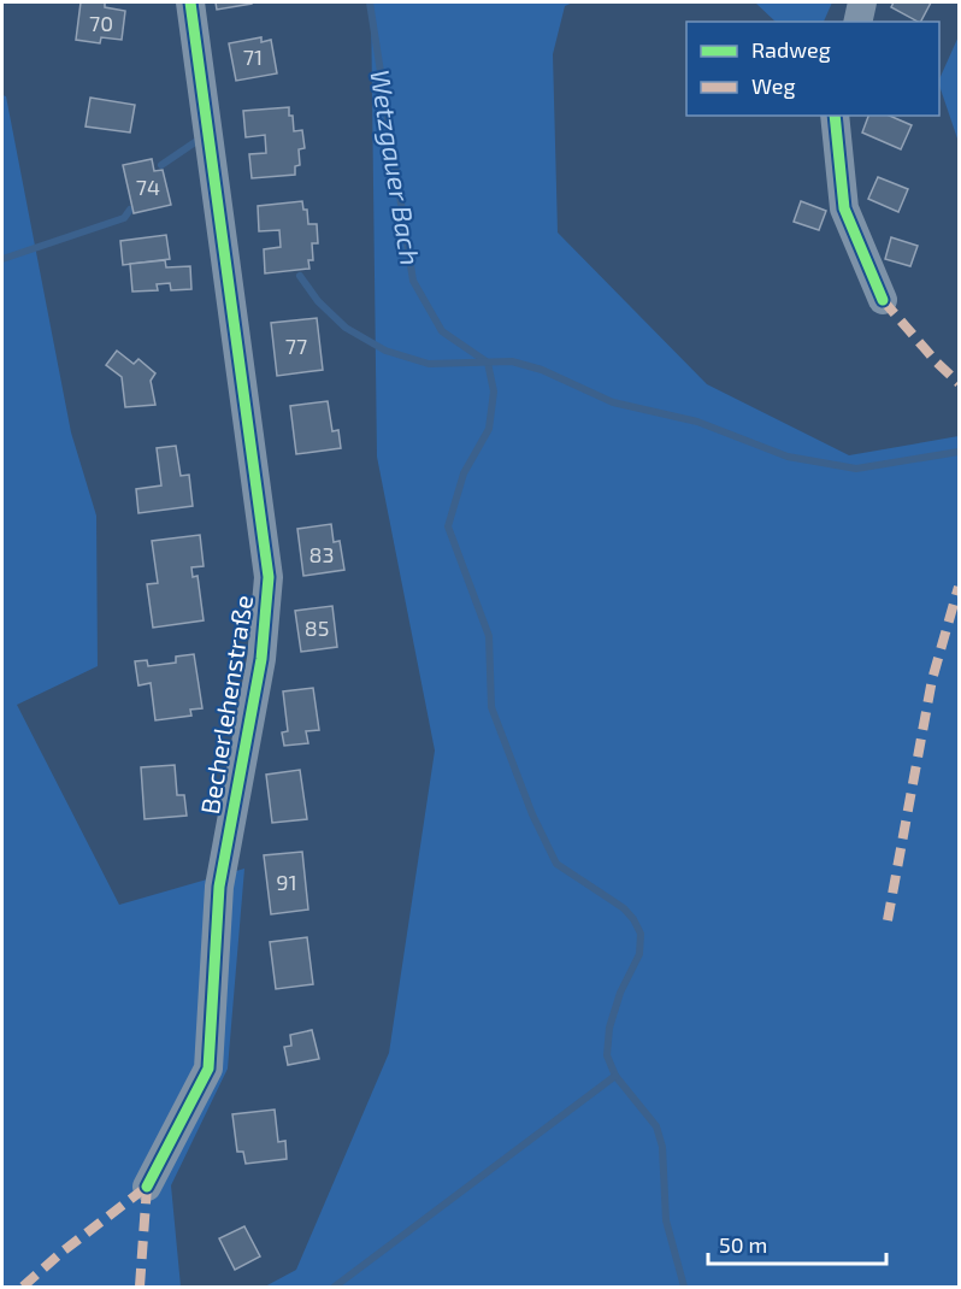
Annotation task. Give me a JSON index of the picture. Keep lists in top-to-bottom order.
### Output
{
  "streets": {
    "street": ["Becherlehenstraße"]
  },
  "water": ["Wetzgauer Bach"],
  "house_numbers": [
    "70",
    "71",
    "74",
    "77",
    "83",
    "85",
    "91"
  ],
  "legend": ["Radweg", "Weg"],
  "scale_bar": "50 m"
}
